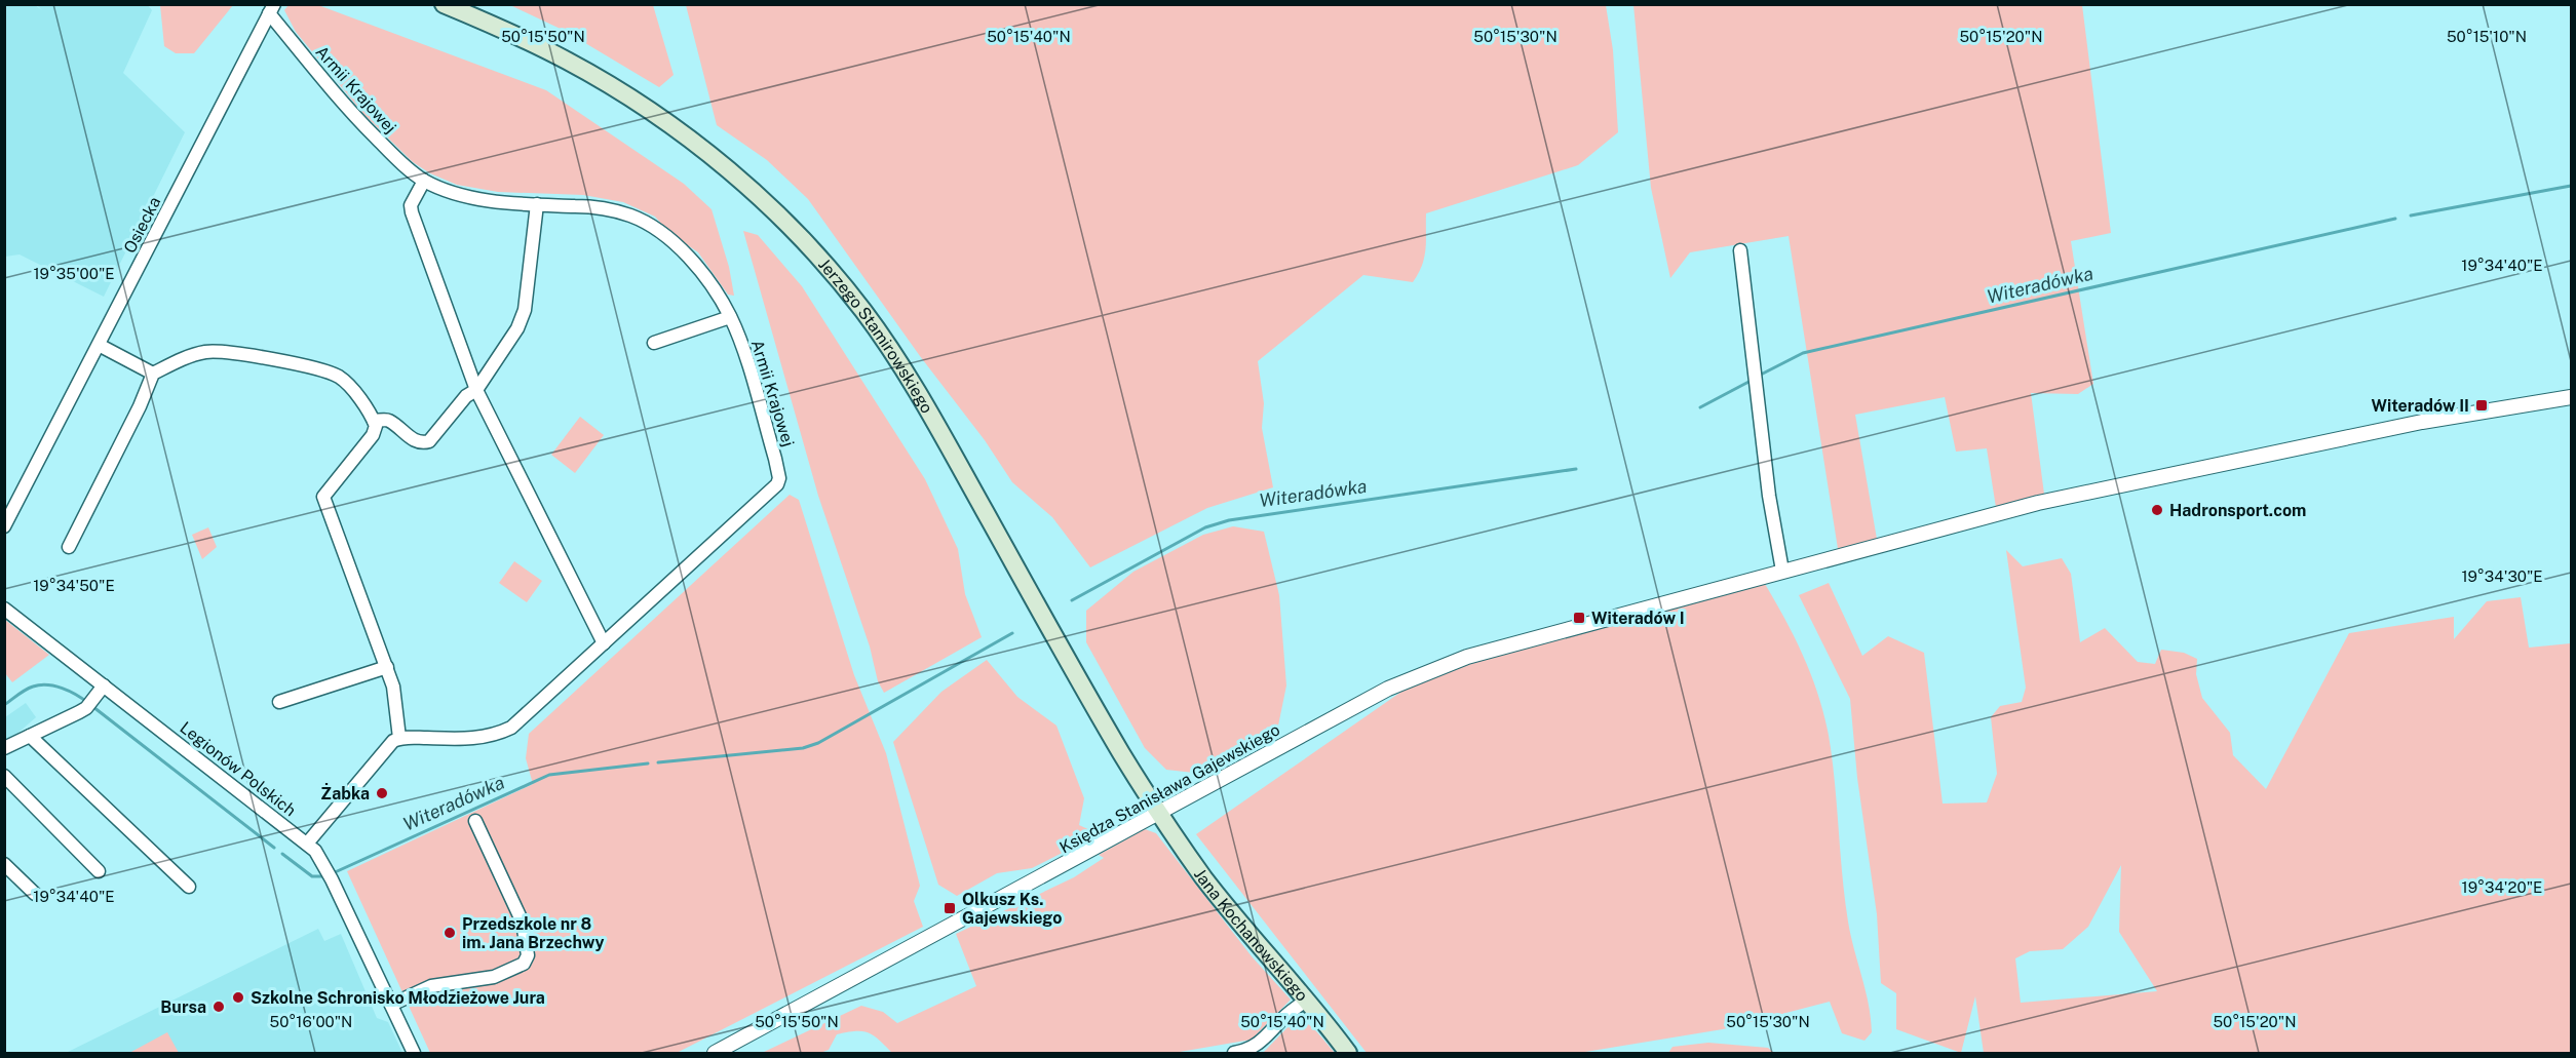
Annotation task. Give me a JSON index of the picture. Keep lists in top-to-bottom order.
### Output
{
  "streets": {
    "main road": ["Jerzego Stamirowskiego", "Jana Kochanowskiego"],
    "street": [
      "Armii Krajowej",
      "Osiecka",
      "Legionów Polskich",
      "Księdza Stanisława Gajewskiego"
    ]
  },
  "crossings": [
    ["Armii Krajowej", "Osiecka"],
    ["Jerzego Stamirowskiego", "Księdza Stanisława Gajewskiego"],
    ["Jerzego Stamirowskiego", "Jana Kochanowskiego"],
    ["Księdza Stanisława Gajewskiego", "Jana Kochanowskiego"]
  ],
  "water": ["Witeradówka"],
  "places": {
    "transit": ["Witeradów II", "Witeradów I", "Olkusz Ks. Gajewskiego"],
    "other": [
      "Hadronsport.com",
      "Żabka",
      "Przedszkole nr 8 im. Jana Brzechwy",
      "Szkolne Schronisko Młodzieżowe Jura",
      "Bursa"
    ]
  },
  "coordinates": [
    "50°15'10\"N",
    "50°15'50\"N",
    "50°15'40\"N",
    "50°15'30\"N",
    "50°15'20\"N",
    "19°34'40\"E",
    "19°35'00\"E",
    "19°34'30\"E",
    "19°34'50\"E",
    "19°34'20\"E",
    "50°16'00\"N"
  ]
}
